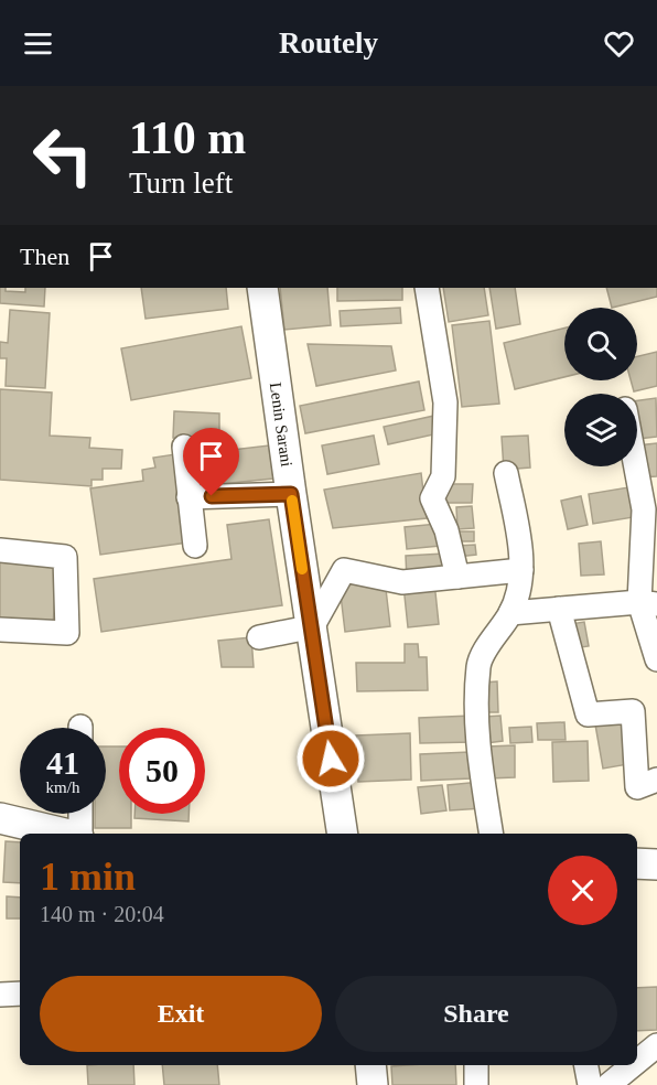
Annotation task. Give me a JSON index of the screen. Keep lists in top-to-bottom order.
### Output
{
  "streets": {
    "main road": ["Lenin Sarani"]
  },
  "page": {
    "header": "Routely",
    "turn": ["110 m", "Turn left"],
    "then": "Then",
    "speed": "41 km/h",
    "limit": "50",
    "heading": ["1 min", "140 m · 20:04"],
    "buttons": ["Exit", "Share"]
  }
}
